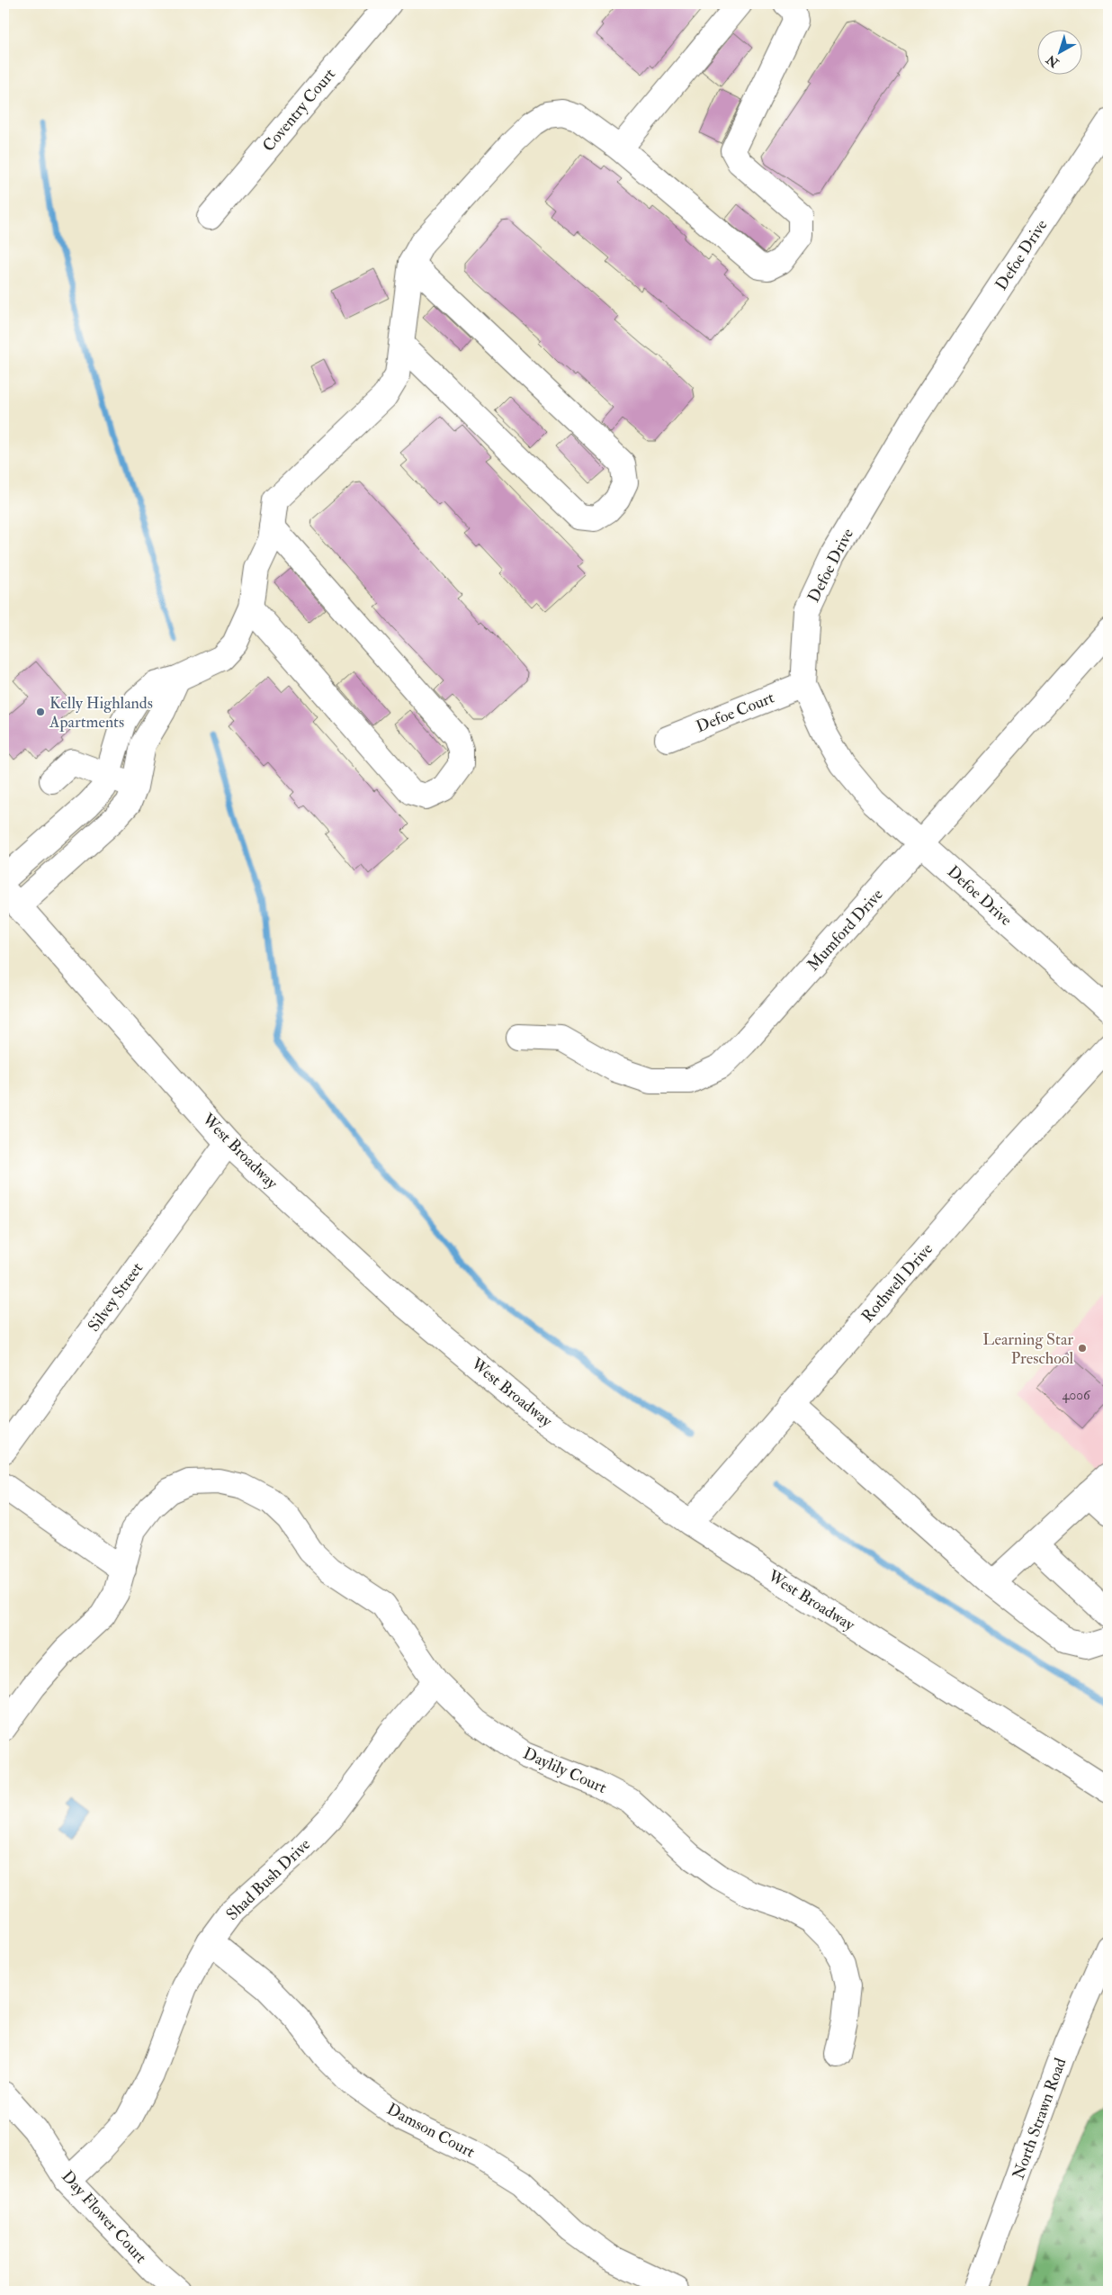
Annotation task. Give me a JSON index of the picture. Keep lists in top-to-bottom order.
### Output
{
  "streets": {
    "street": [
      "Coventry Court",
      "Defoe Drive",
      "Defoe Court",
      "Mumford Drive",
      "West Broadway",
      "Rothwell Drive",
      "Silvey Street",
      "Daylily Court",
      "Shad Bush Drive",
      "North Strawn Road",
      "Damson Court",
      "Day Flower Court"
    ]
  },
  "crossings": [
    ["Defoe Drive", "Defoe Court"],
    ["Defoe Drive", "Mumford Drive"],
    ["West Broadway", "Rothwell Drive"],
    ["West Broadway", "Silvey Street"],
    ["Daylily Court", "Shad Bush Drive"],
    ["Shad Bush Drive", "Damson Court"],
    ["Shad Bush Drive", "Day Flower Court"]
  ],
  "places": ["Kelly Highlands Apartments", "Learning Star Preschool"],
  "house_numbers": ["4006"],
  "north": "bottom left"
}
